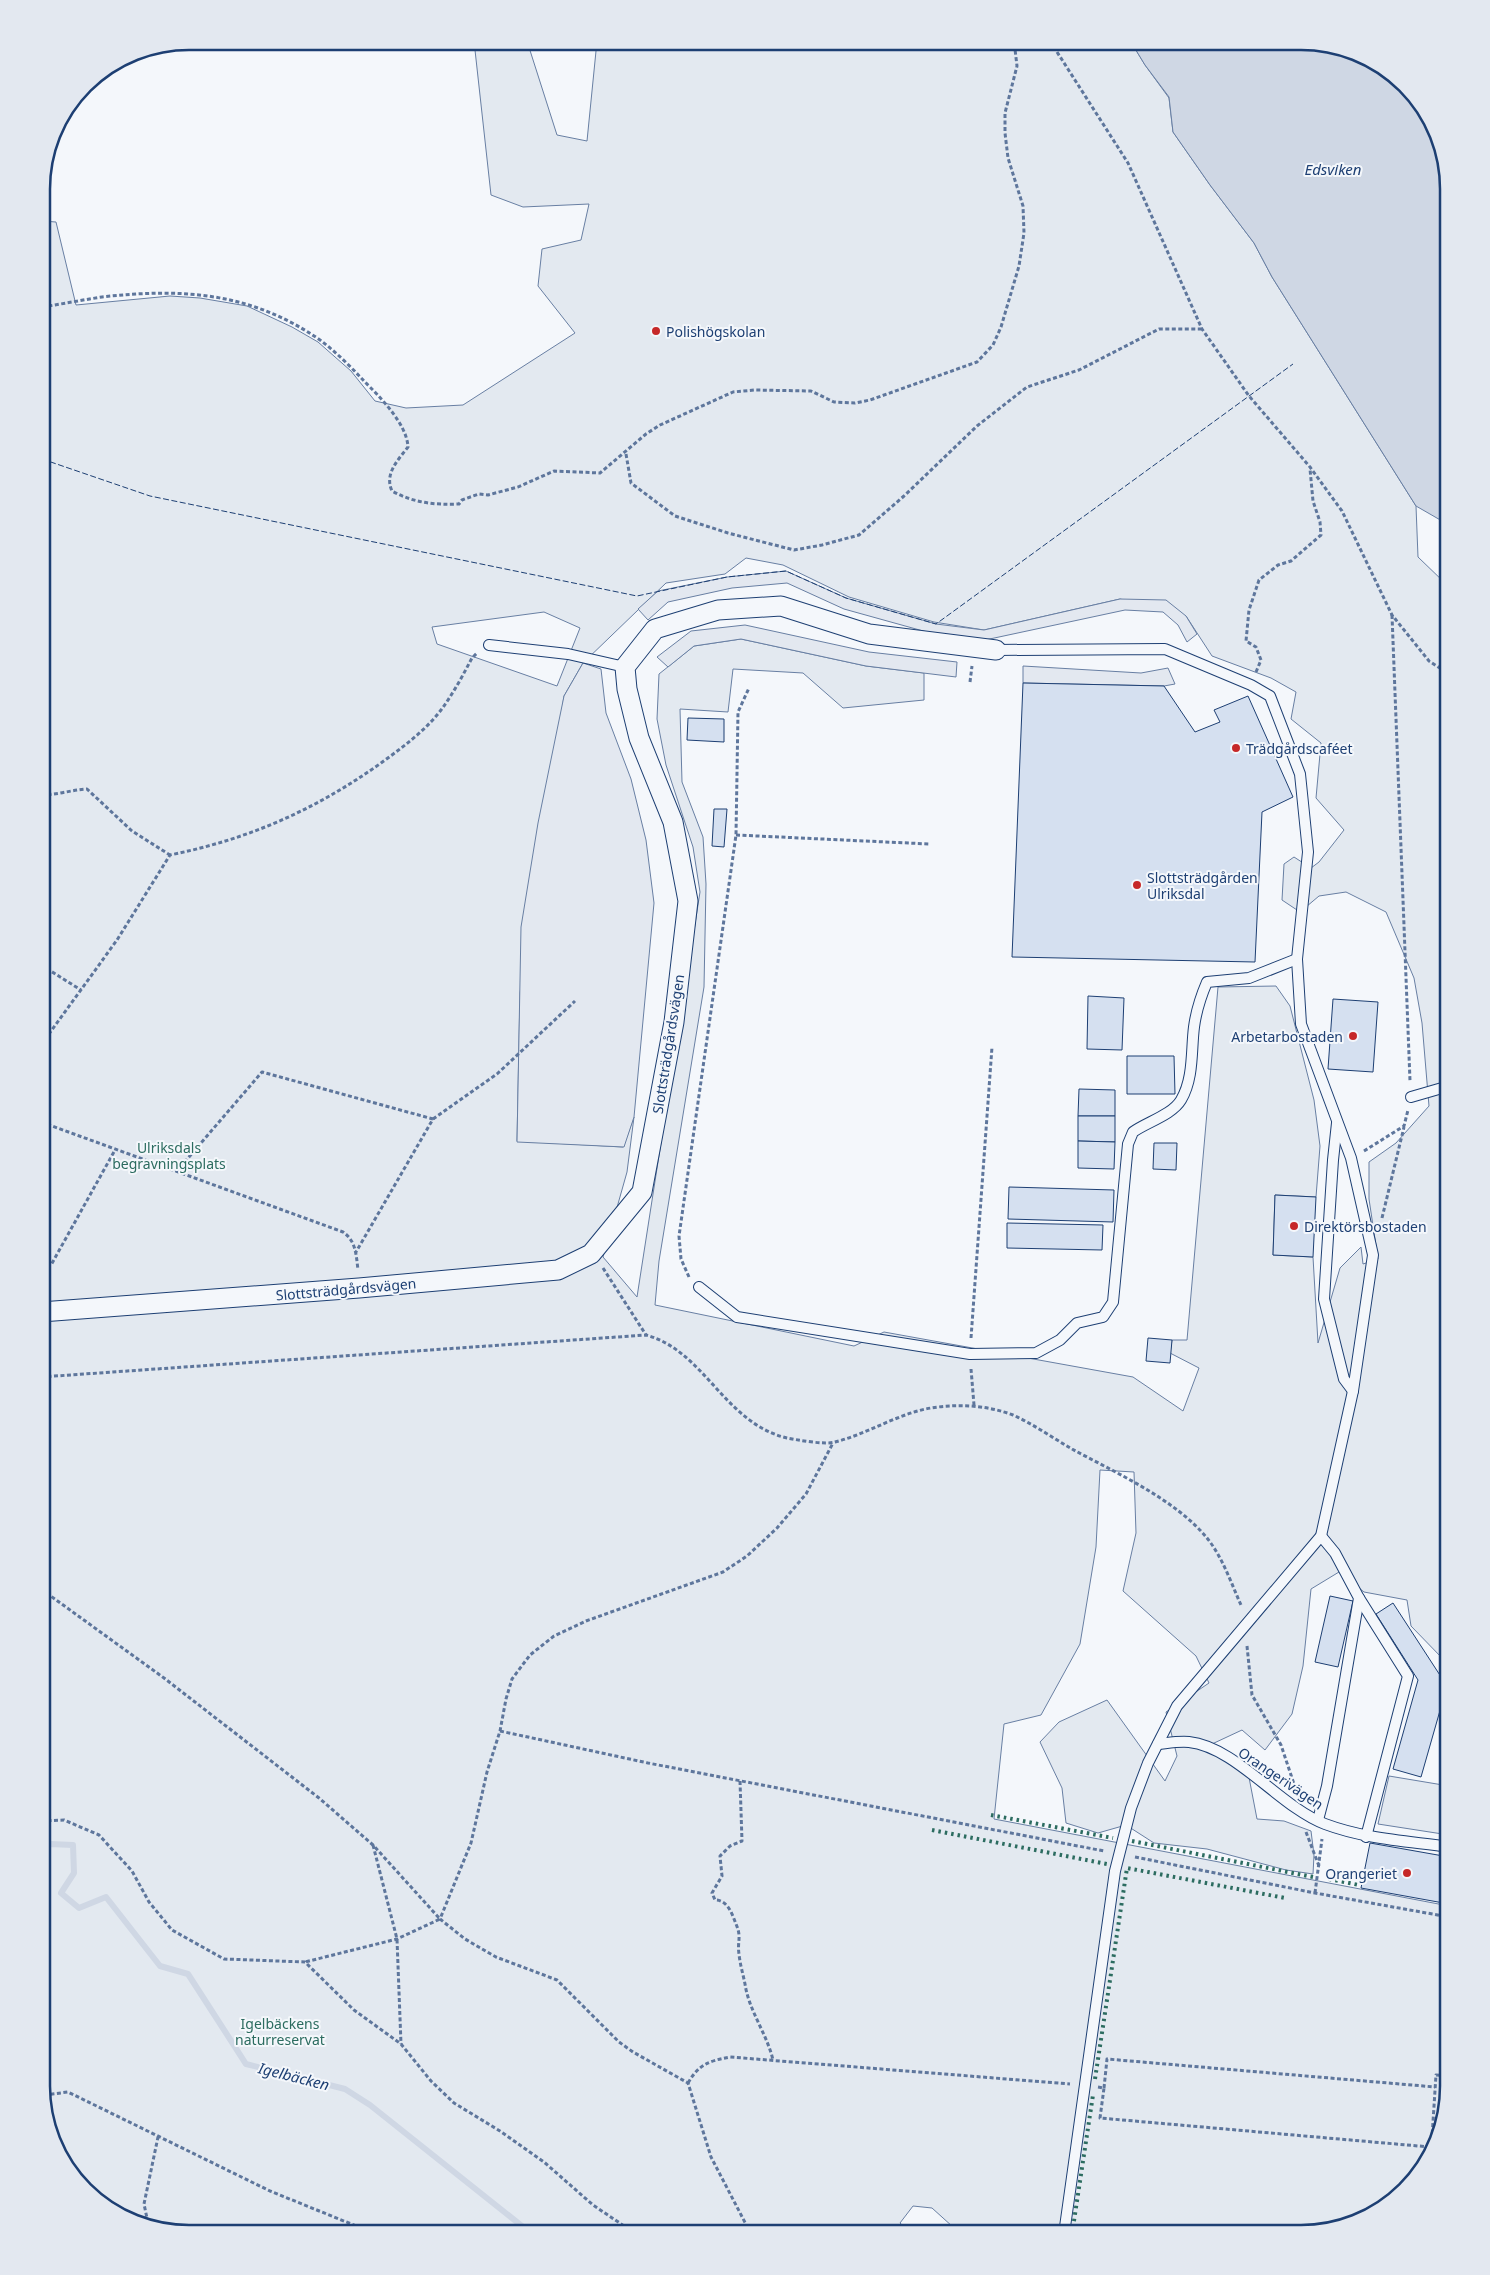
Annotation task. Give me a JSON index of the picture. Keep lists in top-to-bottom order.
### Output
{
  "streets": {
    "street": ["Slottsträdgårdsvägen"],
    "lane": ["Orangerivägen"]
  },
  "water": ["Edsviken", "Igelbäcken"],
  "parks": ["Ulriksdals begravningsplats", "Igelbäckens naturreservat"],
  "places": [
    "Polishögskolan",
    "Trädgårdscaféet",
    "Slottsträdgården Ulriksdal",
    "Arbetarbostaden",
    "Direktörsbostaden",
    "Orangeriet"
  ]
}
